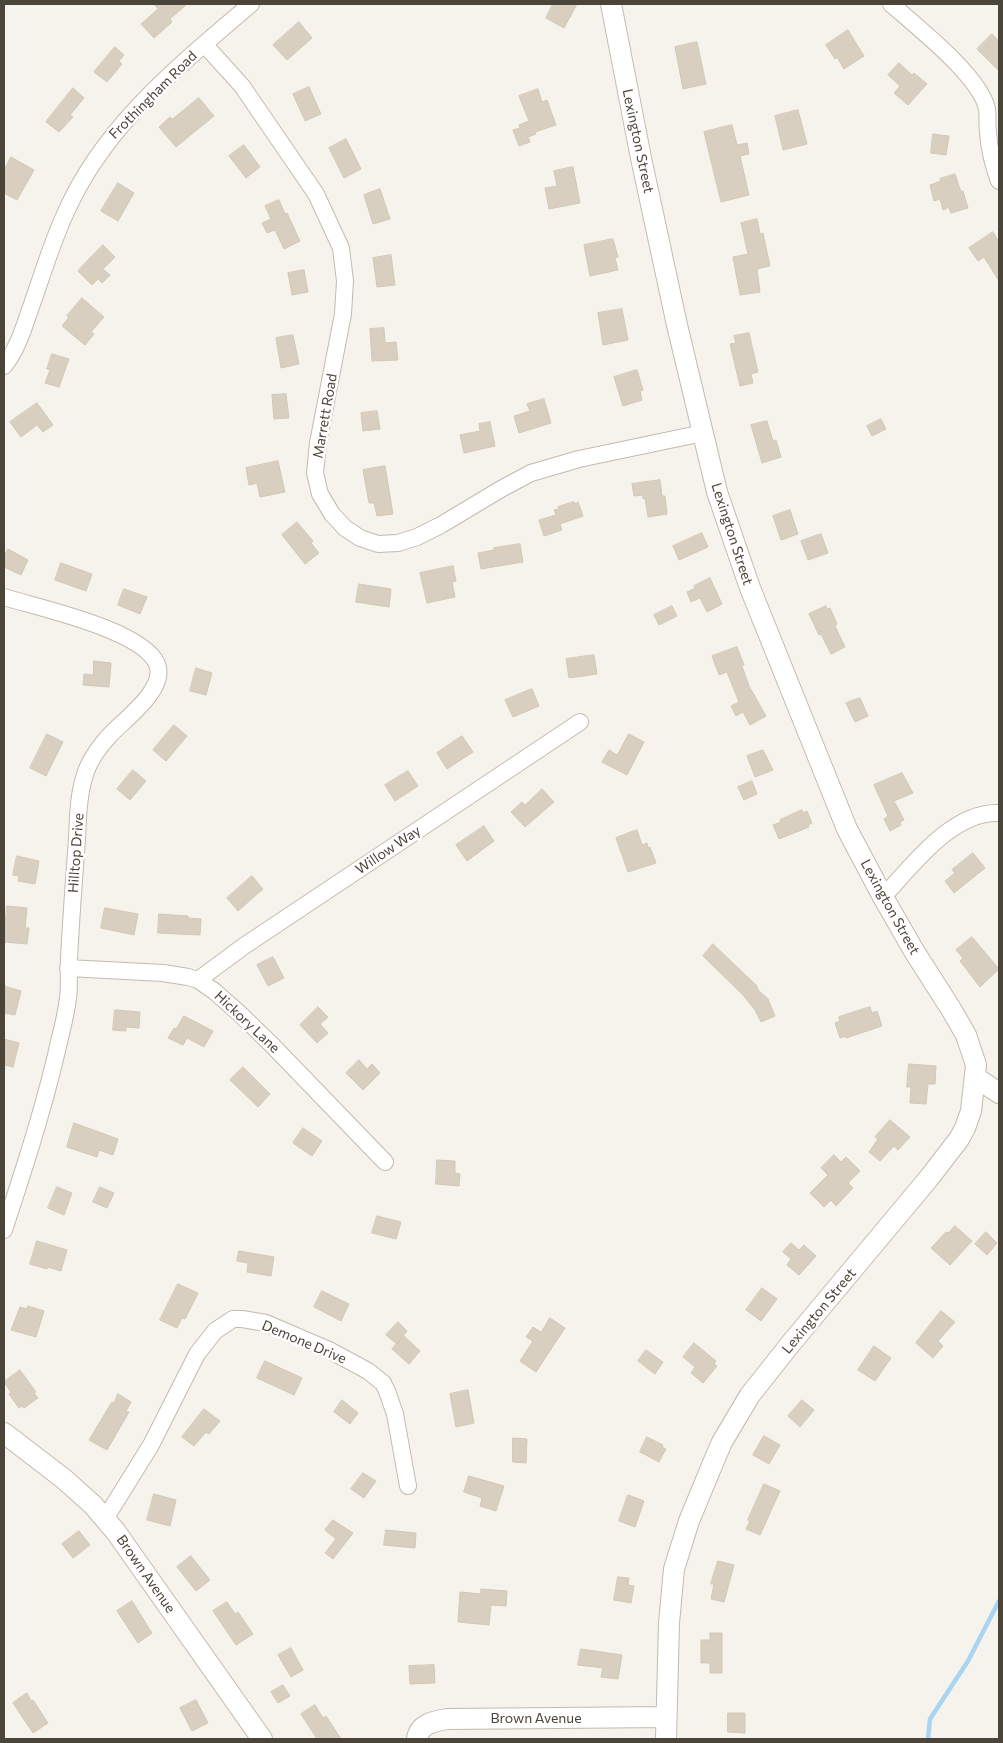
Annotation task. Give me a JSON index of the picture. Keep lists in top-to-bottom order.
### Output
{
  "streets": {
    "street": [
      "Frothingham Road",
      "Lexington Street",
      "Marrett Road",
      "Willow Way",
      "Hilltop Drive",
      "Hickory Lane",
      "Demone Drive",
      "Brown Avenue"
    ]
  },
  "crossings": [
    ["Frothingham Road", "Marrett Road"],
    ["Lexington Street", "Marrett Road"],
    ["Lexington Street", "Brown Avenue"],
    ["Willow Way", "Hickory Lane"],
    ["Hilltop Drive", "Hickory Lane"],
    ["Demone Drive", "Brown Avenue"]
  ]
}
